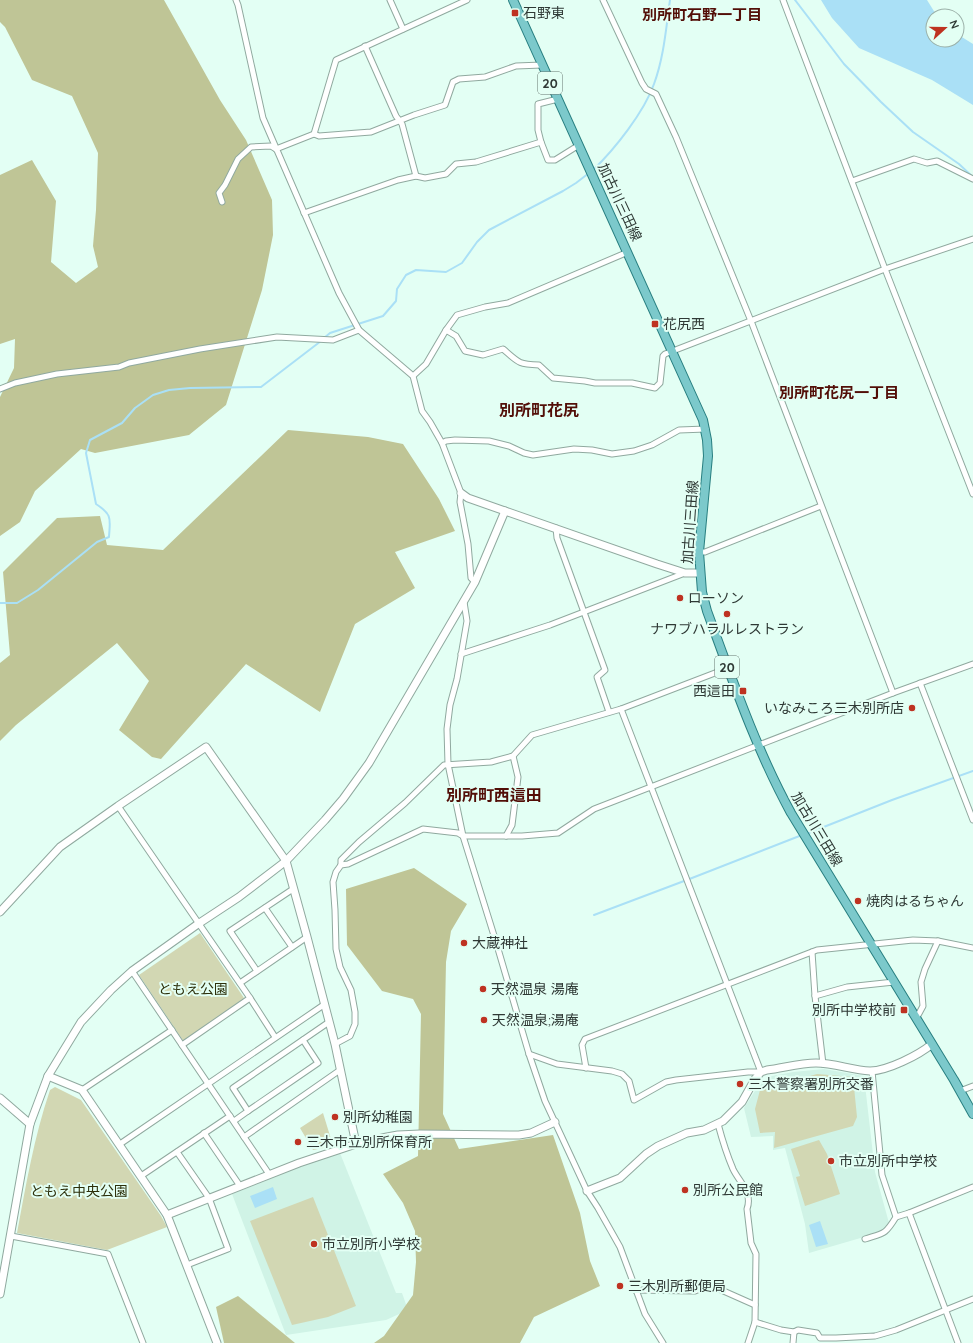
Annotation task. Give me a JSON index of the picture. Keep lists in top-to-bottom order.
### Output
{
  "streets": {
    "main road": ["20", "加古川三田線"]
  },
  "districts": [
    "別所町石野一丁目",
    "別所町花尻一丁目",
    "別所町花尻",
    "別所町西這田"
  ],
  "parks": ["ともえ公園", "ともえ中央公園"],
  "places": {
    "transit": [
      "石野東",
      "花尻西",
      "西這田",
      "別所中学校前"
    ],
    "other": [
      "ローソン",
      "ナワブハラルレストラン",
      "いなみころ三木別所店",
      "焼肉はるちゃん",
      "大蔵神社",
      "天然温泉 湯庵",
      "天然温泉;湯庵",
      "三木警察署別所交番",
      "別所幼稚園",
      "三木市立別所保育所",
      "市立別所中学校",
      "別所公民館",
      "市立別所小学校",
      "三木別所郵便局"
    ]
  },
  "north": "right"
}
